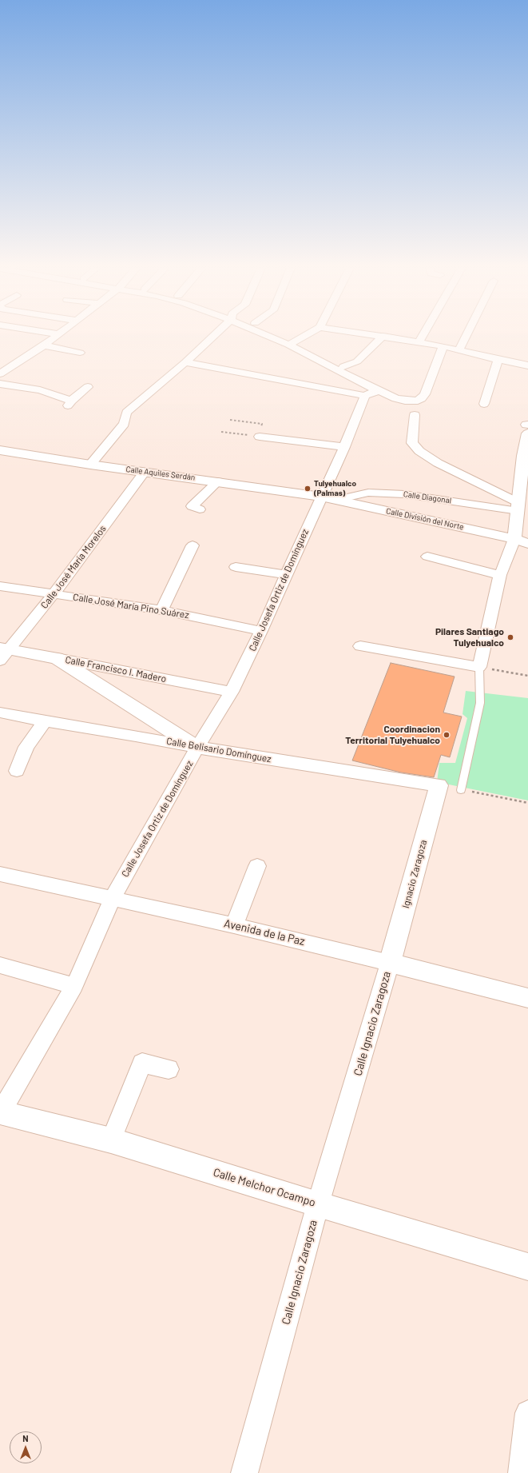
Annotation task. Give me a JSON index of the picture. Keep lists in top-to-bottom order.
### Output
{
  "streets": {
    "main road": [
      "Calle Aquiles Serdán",
      "Calle División del Norte",
      "Calle Francisco I. Madero",
      "Calle Belisario Domínguez",
      "Ignacio Zaragoza",
      "Avenida de la Paz",
      "Calle Melchor Ocampo"
    ],
    "street": [
      "Calle Diagonal",
      "Calle José María Morelos",
      "Calle Josefa Ortiz de Domínguez",
      "Calle José María Pino Suárez",
      "Calle Ignacio Zaragoza"
    ]
  },
  "crossings": [
    ["Calle Aquiles Serdán", "Calle División del Norte"],
    ["Calle Aquiles Serdán", "Calle José María Morelos"],
    ["Calle Aquiles Serdán", "Calle Josefa Ortiz de Domínguez"],
    ["Calle Diagonal", "Calle División del Norte"],
    ["Calle División del Norte", "Calle Josefa Ortiz de Domínguez"],
    ["Calle José María Morelos", "Calle José María Pino Suárez"],
    ["Calle José María Morelos", "Calle Francisco I. Madero"],
    ["Calle Josefa Ortiz de Domínguez", "Calle José María Pino Suárez"],
    ["Calle Josefa Ortiz de Domínguez", "Calle Francisco I. Madero"],
    ["Calle Josefa Ortiz de Domínguez", "Calle Belisario Domínguez"],
    ["Calle Josefa Ortiz de Domínguez", "Avenida de la Paz"],
    ["Calle Josefa Ortiz de Domínguez", "Calle Melchor Ocampo"],
    ["Calle Belisario Domínguez", "Ignacio Zaragoza"],
    ["Ignacio Zaragoza", "Avenida de la Paz"],
    ["Ignacio Zaragoza", "Calle Ignacio Zaragoza"],
    ["Avenida de la Paz", "Calle Ignacio Zaragoza"],
    ["Calle Ignacio Zaragoza", "Calle Melchor Ocampo"]
  ],
  "places": ["Tulyehualco (Palmas)", "Pilares Santiago Tulyehualco", "Coordinacion Territorial Tulyehualco"],
  "north": "top"
}
